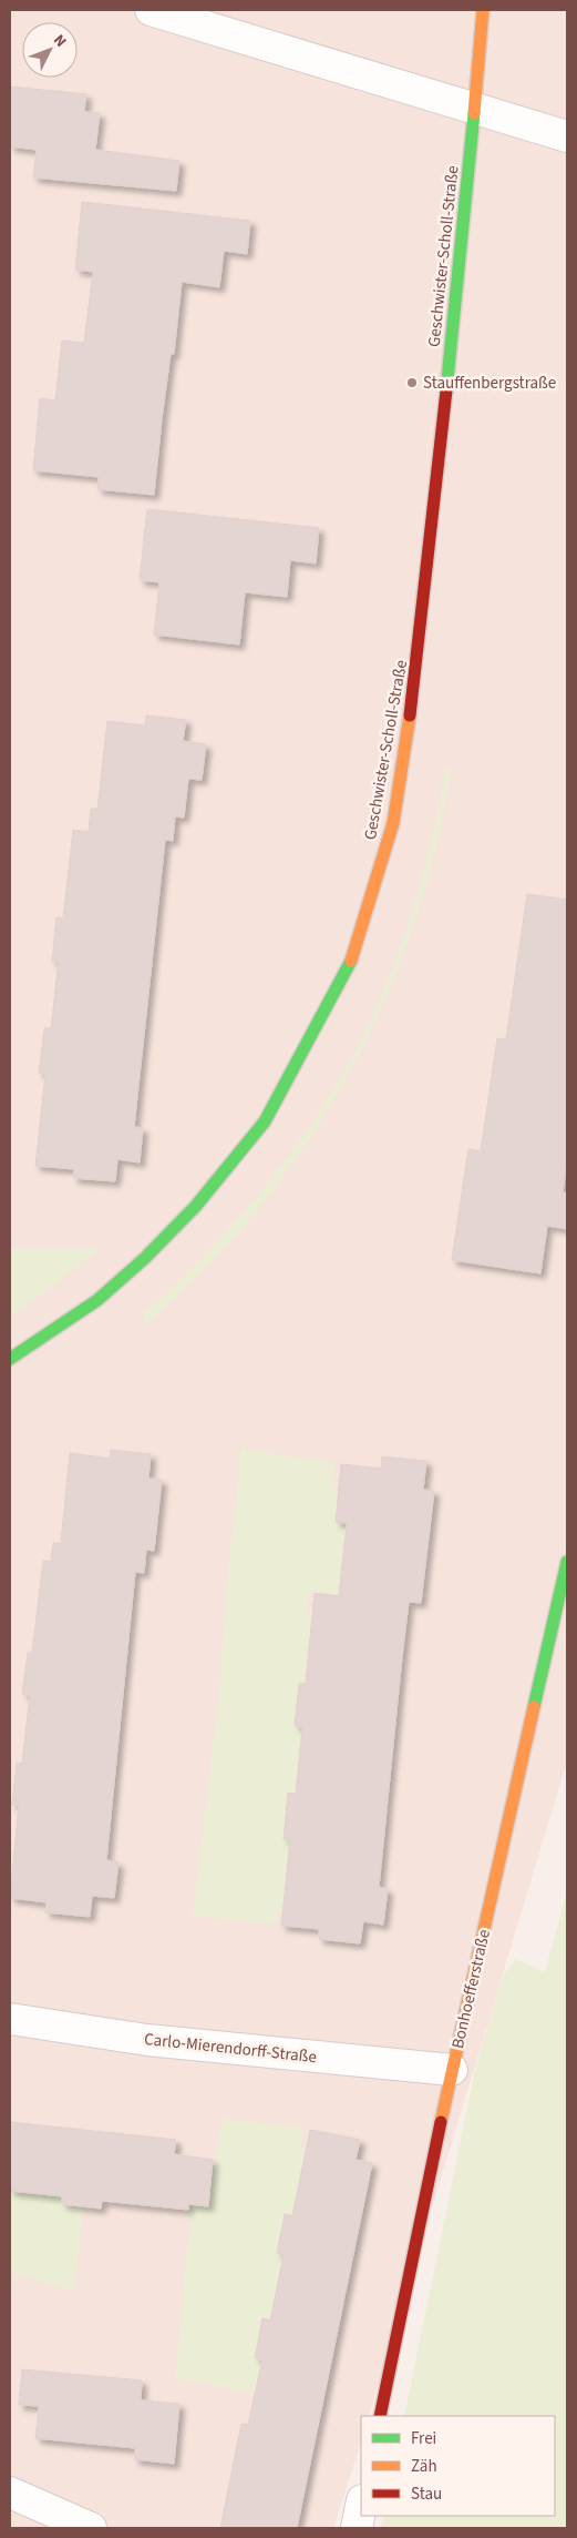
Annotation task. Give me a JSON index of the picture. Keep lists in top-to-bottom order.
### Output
{
  "streets": {
    "street": ["Geschwister-Scholl-Straße", "Bonhoefferstraße", "Carlo-Mierendorff-Straße"]
  },
  "crossings": [
    ["Bonhoefferstraße", "Carlo-Mierendorff-Straße"]
  ],
  "places": ["Stauffenbergstraße"],
  "legend": ["Frei", "Zäh", "Stau"],
  "north": "top right"
}
